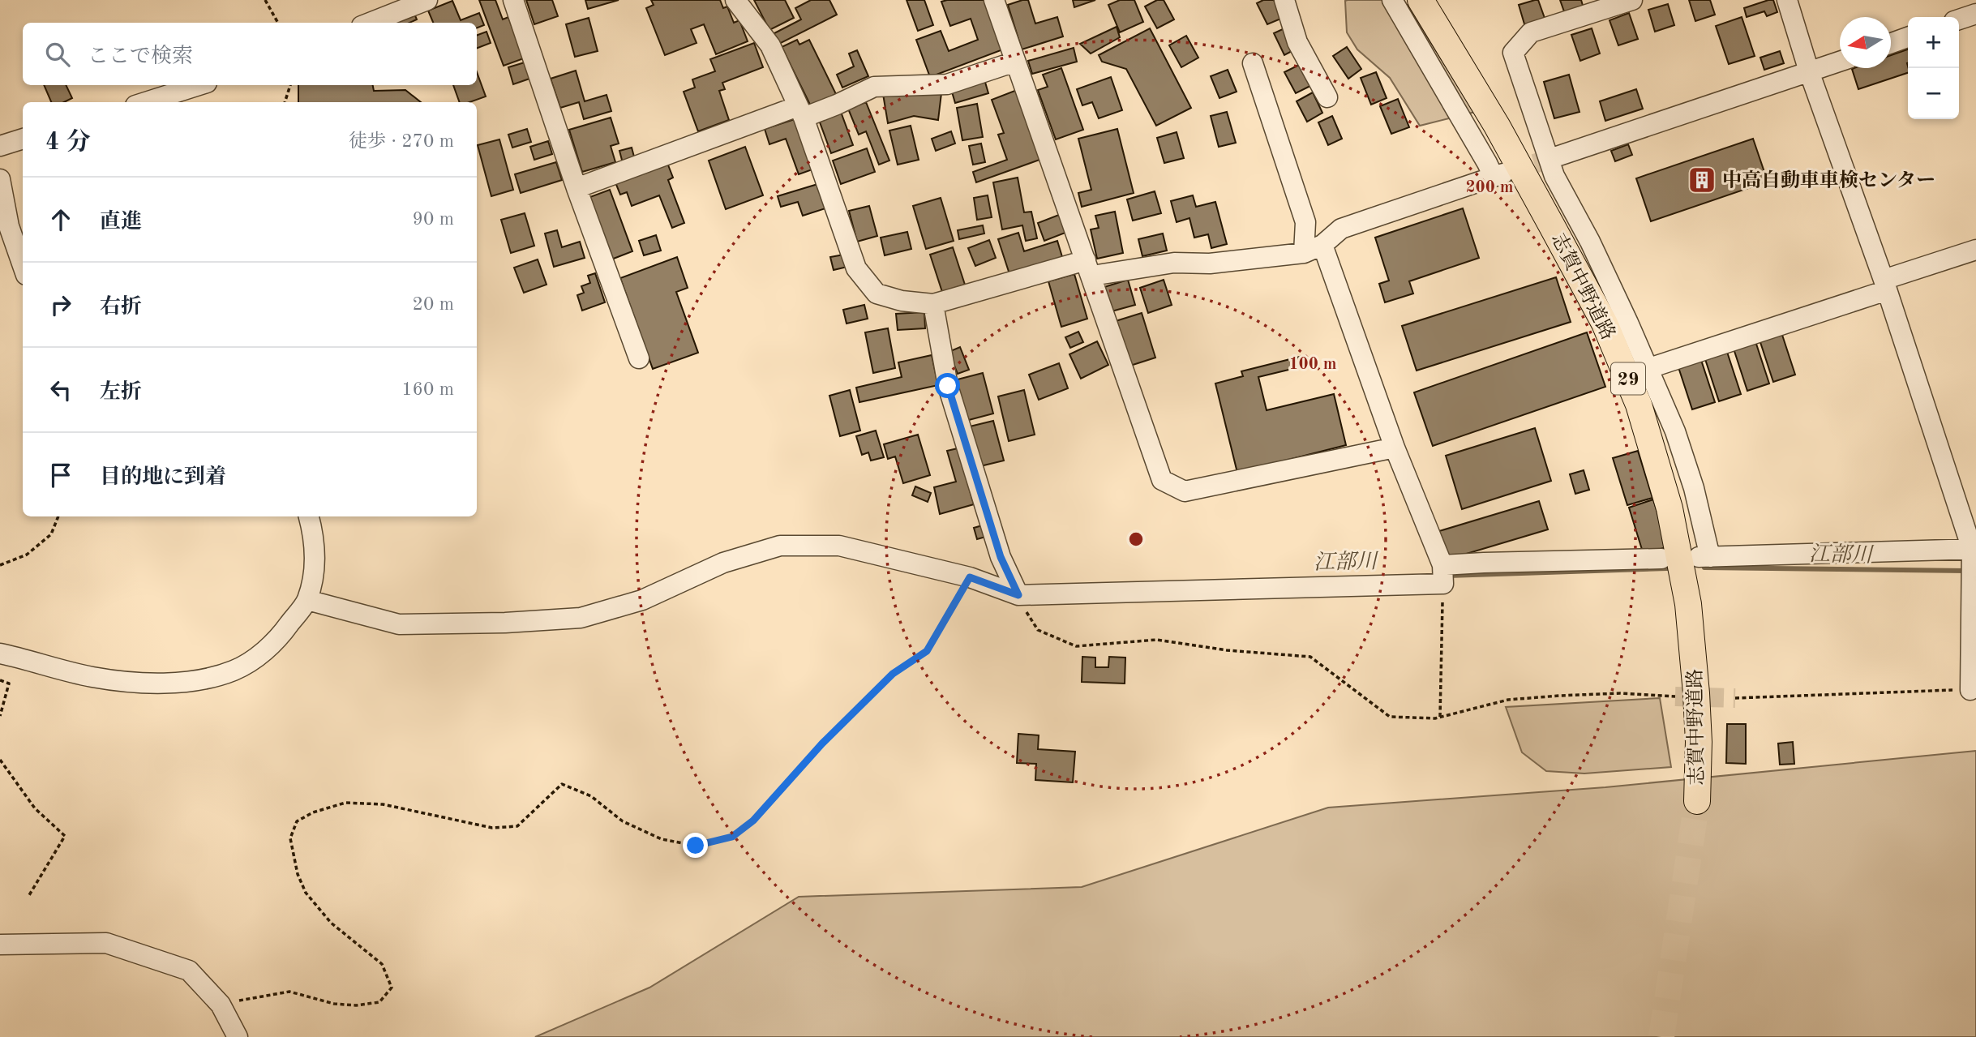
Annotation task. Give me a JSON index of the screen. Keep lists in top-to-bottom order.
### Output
{
  "streets": {
    "main road": ["志賀中野道路", "29"]
  },
  "water": ["江部川"],
  "places": {
    "building": ["中高自動車車検センター"]
  },
  "north": "left",
  "page": {
    "map_buttons": ["+", "−"],
    "search": "ここで検索",
    "heading": ["4 分", "徒歩 · 270 m"],
    "list": [
      ["直進", "90 m"],
      ["右折", "20 m"],
      ["左折", "160 m"],
      "目的地に到着"
    ]
  },
  "rings": ["200 m", "100 m"]
}
